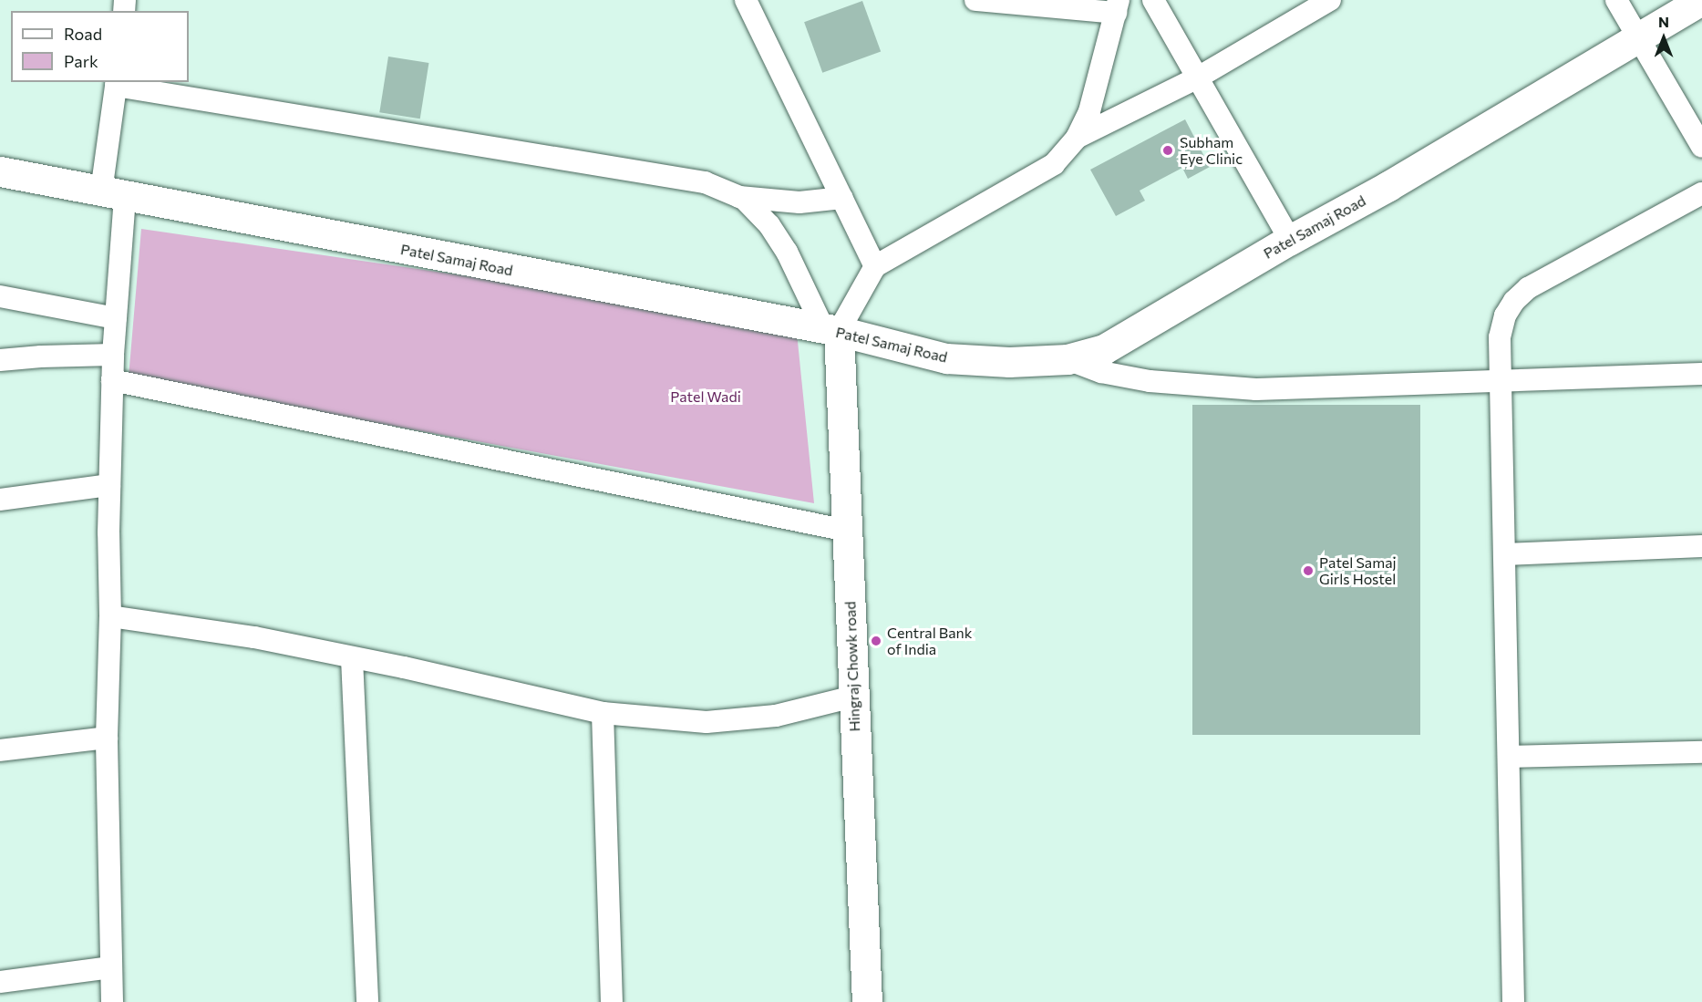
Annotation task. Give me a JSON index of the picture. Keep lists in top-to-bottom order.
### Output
{
  "streets": {
    "street": ["Patel Samaj Road", "Hingraj Chowk road"]
  },
  "crossings": [
    ["Patel Samaj Road", "Hingraj Chowk road"]
  ],
  "parks": ["Patel Wadi"],
  "places": ["Subham Eye Clinic", "Patel Samaj Girls Hostel", "Central Bank of India"],
  "legend": ["Road", "Park"],
  "north": "top"
}
